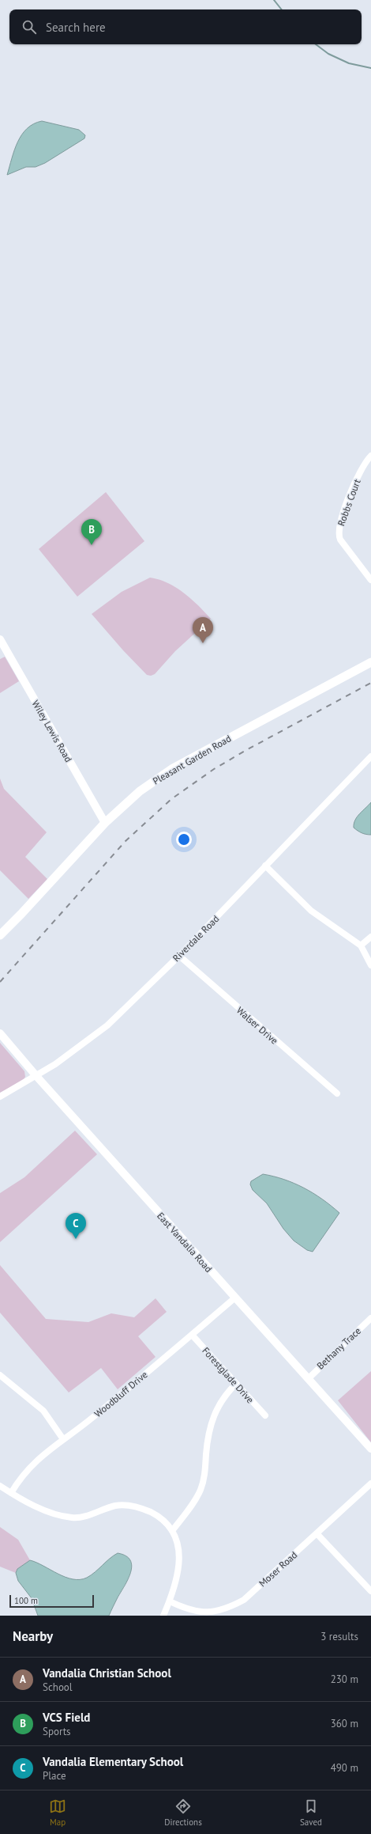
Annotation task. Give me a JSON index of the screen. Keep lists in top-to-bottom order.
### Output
{
  "streets": {
    "main road": ["Pleasant Garden Road"],
    "street": [
      "Robbs Court",
      "Wiley Lewis Road",
      "Riverdale Road",
      "Walser Drive",
      "East Vandalia Road",
      "Bethany Trace",
      "Forestglade Drive",
      "Woodbluff Drive",
      "Moser Road"
    ]
  },
  "crossings": [
    ["Wiley Lewis Road", "Pleasant Garden Road"],
    ["Riverdale Road", "Walser Drive"],
    ["Riverdale Road", "East Vandalia Road"],
    ["East Vandalia Road", "Bethany Trace"],
    ["East Vandalia Road", "Woodbluff Drive"],
    ["Forestglade Drive", "Woodbluff Drive"]
  ],
  "scale_bar": "100 m",
  "page": {
    "search": "Search here",
    "pins": ["B", "A", "C"],
    "scale": "100 m",
    "heading": ["Nearby", "3 results"],
    "list": [
      {
        "mark": "A",
        "name": "Vandalia Christian School",
        "note": "School",
        "value": "230 m"
      },
      {
        "mark": "B",
        "name": "VCS Field",
        "note": "Sports",
        "value": "360 m"
      },
      {
        "mark": "C",
        "name": "Vandalia Elementary School",
        "note": "Place",
        "value": "490 m"
      }
    ],
    "nav": ["Map", "Directions", "Saved"]
  }
}
